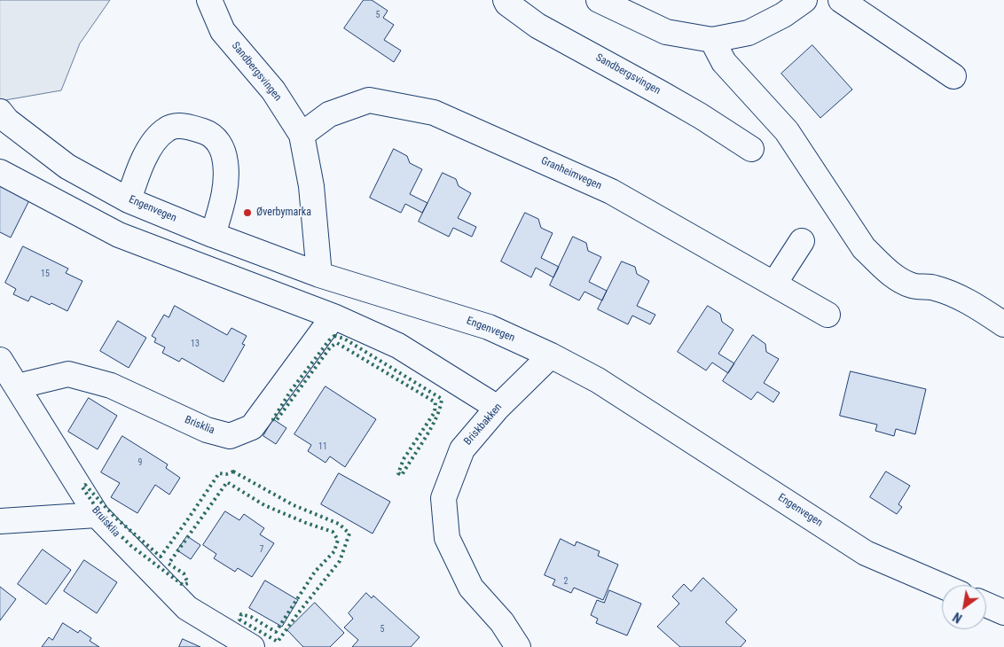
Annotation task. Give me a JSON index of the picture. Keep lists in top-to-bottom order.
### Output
{
  "streets": {
    "street": [
      "Sandbergsvingen",
      "Granheimvegen",
      "Engenvegen",
      "Briskbakken",
      "Brisklia",
      "Bruisklia"
    ]
  },
  "crossings": [
    ["Sandbergsvingen", "Granheimvegen"],
    ["Sandbergsvingen", "Engenvegen"],
    ["Engenvegen", "Briskbakken"],
    ["Brisklia", "Bruisklia"]
  ],
  "places": ["Øverbymarka"],
  "house_numbers": [
    "5",
    "15",
    "13",
    "11",
    "9",
    "7",
    "2",
    "5"
  ],
  "north": "bottom left"
}
